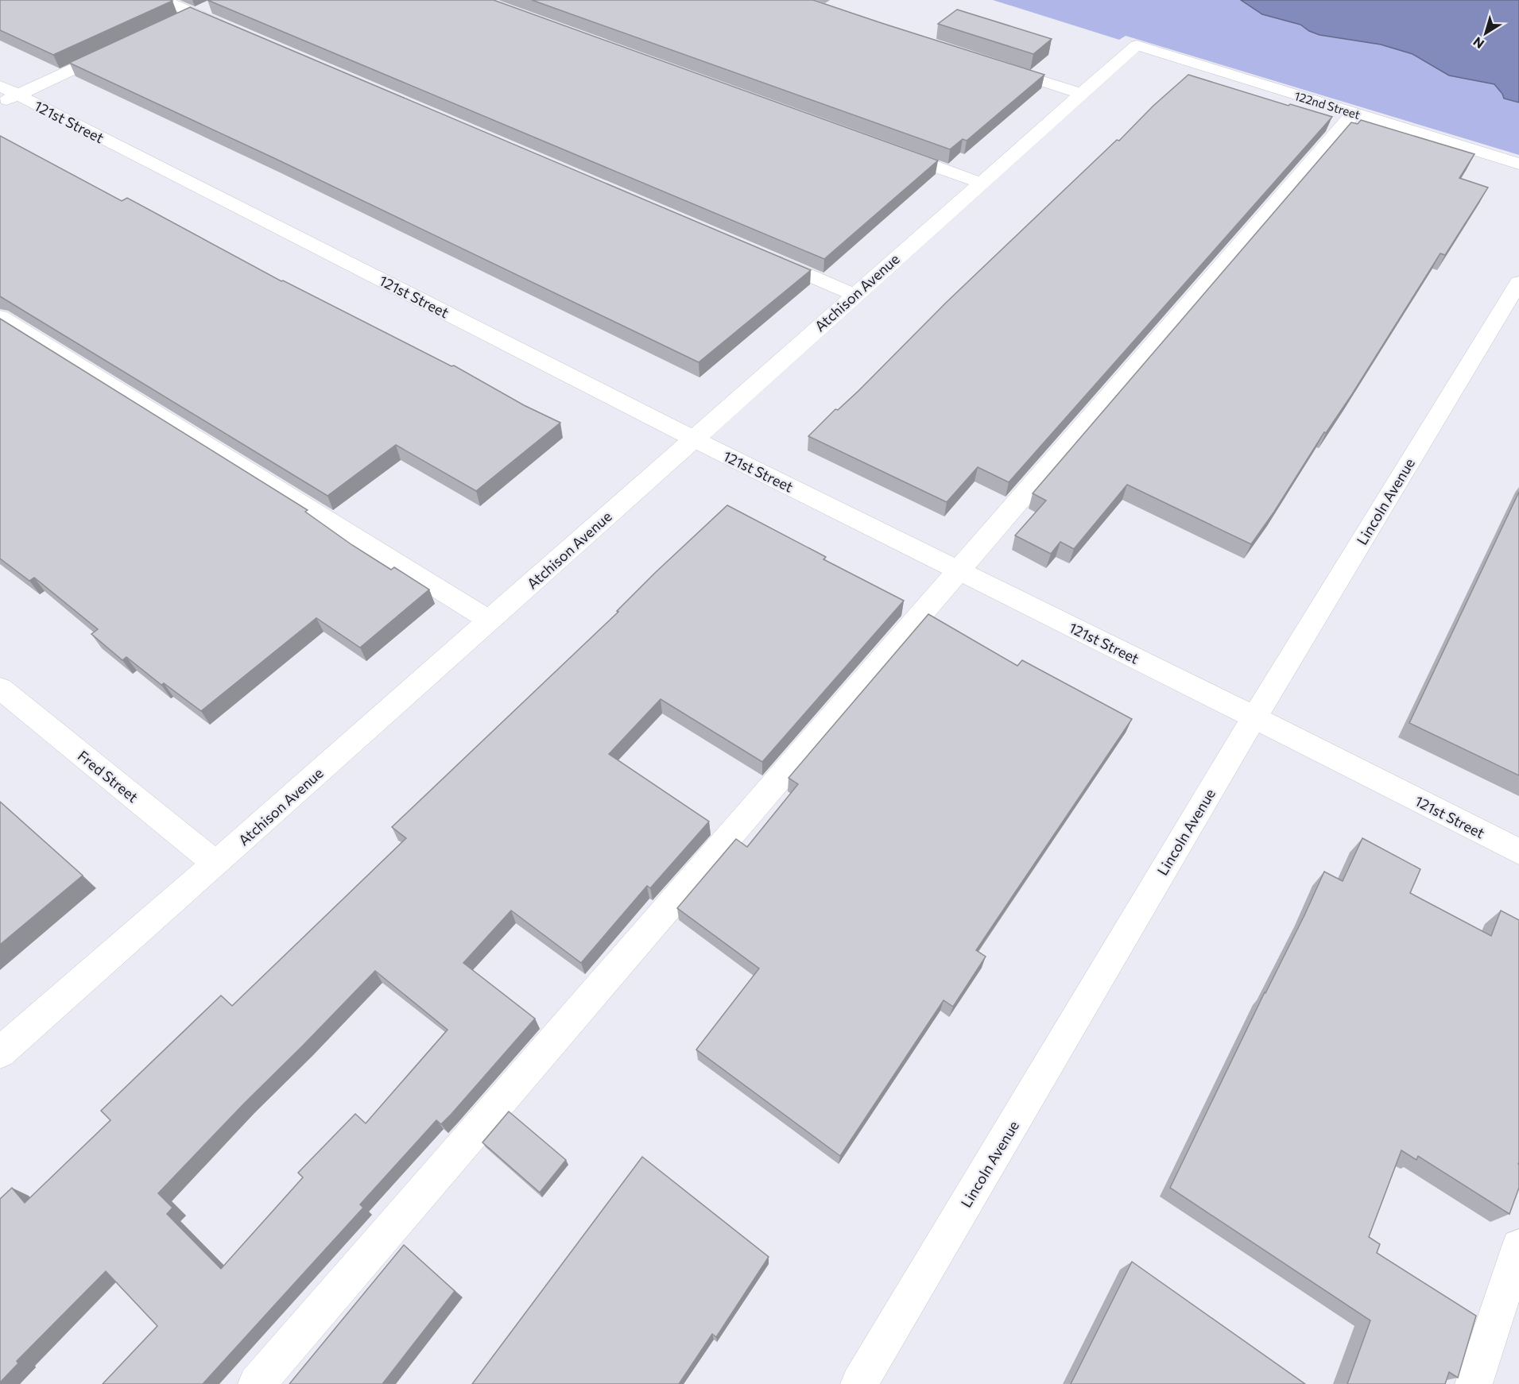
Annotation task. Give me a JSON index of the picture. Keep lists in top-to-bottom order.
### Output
{
  "streets": {
    "street": [
      "122nd Street",
      "121st Street",
      "Atchison Avenue",
      "Lincoln Avenue",
      "Fred Street"
    ]
  },
  "crossings": [
    ["122nd Street", "Atchison Avenue"],
    ["121st Street", "Atchison Avenue"],
    ["121st Street", "Lincoln Avenue"],
    ["Atchison Avenue", "Fred Street"]
  ],
  "north": "bottom left"
}
